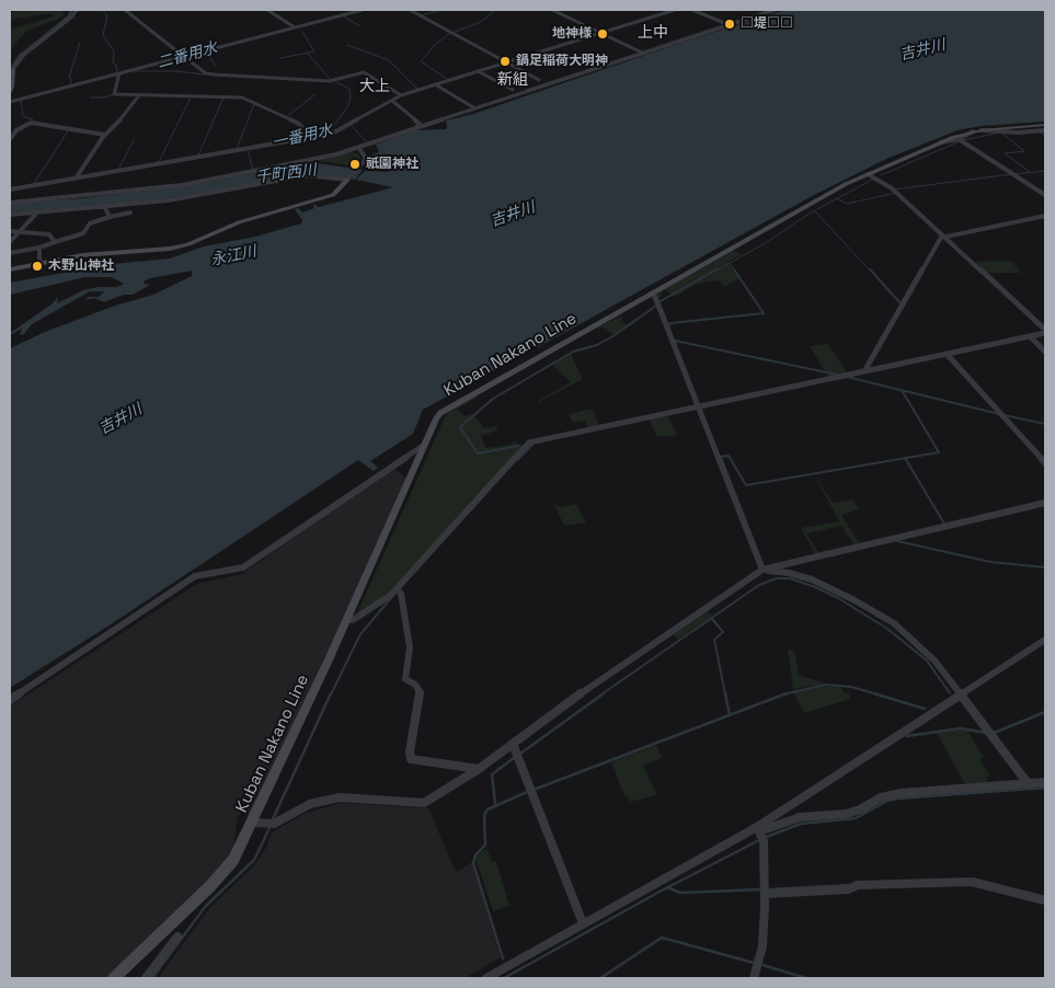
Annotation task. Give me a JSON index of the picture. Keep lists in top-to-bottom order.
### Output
{
  "streets": {
    "main road": ["Kuban Nakano Line"]
  },
  "districts": ["上中", "新組", "大上"],
  "water": [
    "吉井川",
    "二番用水",
    "一番用水",
    "千町西川",
    "永江川"
  ],
  "places": [
    "□堤□□",
    "地神様",
    "鍋足稲荷大明神",
    "祇園神社",
    "木野山神社"
  ]
}
